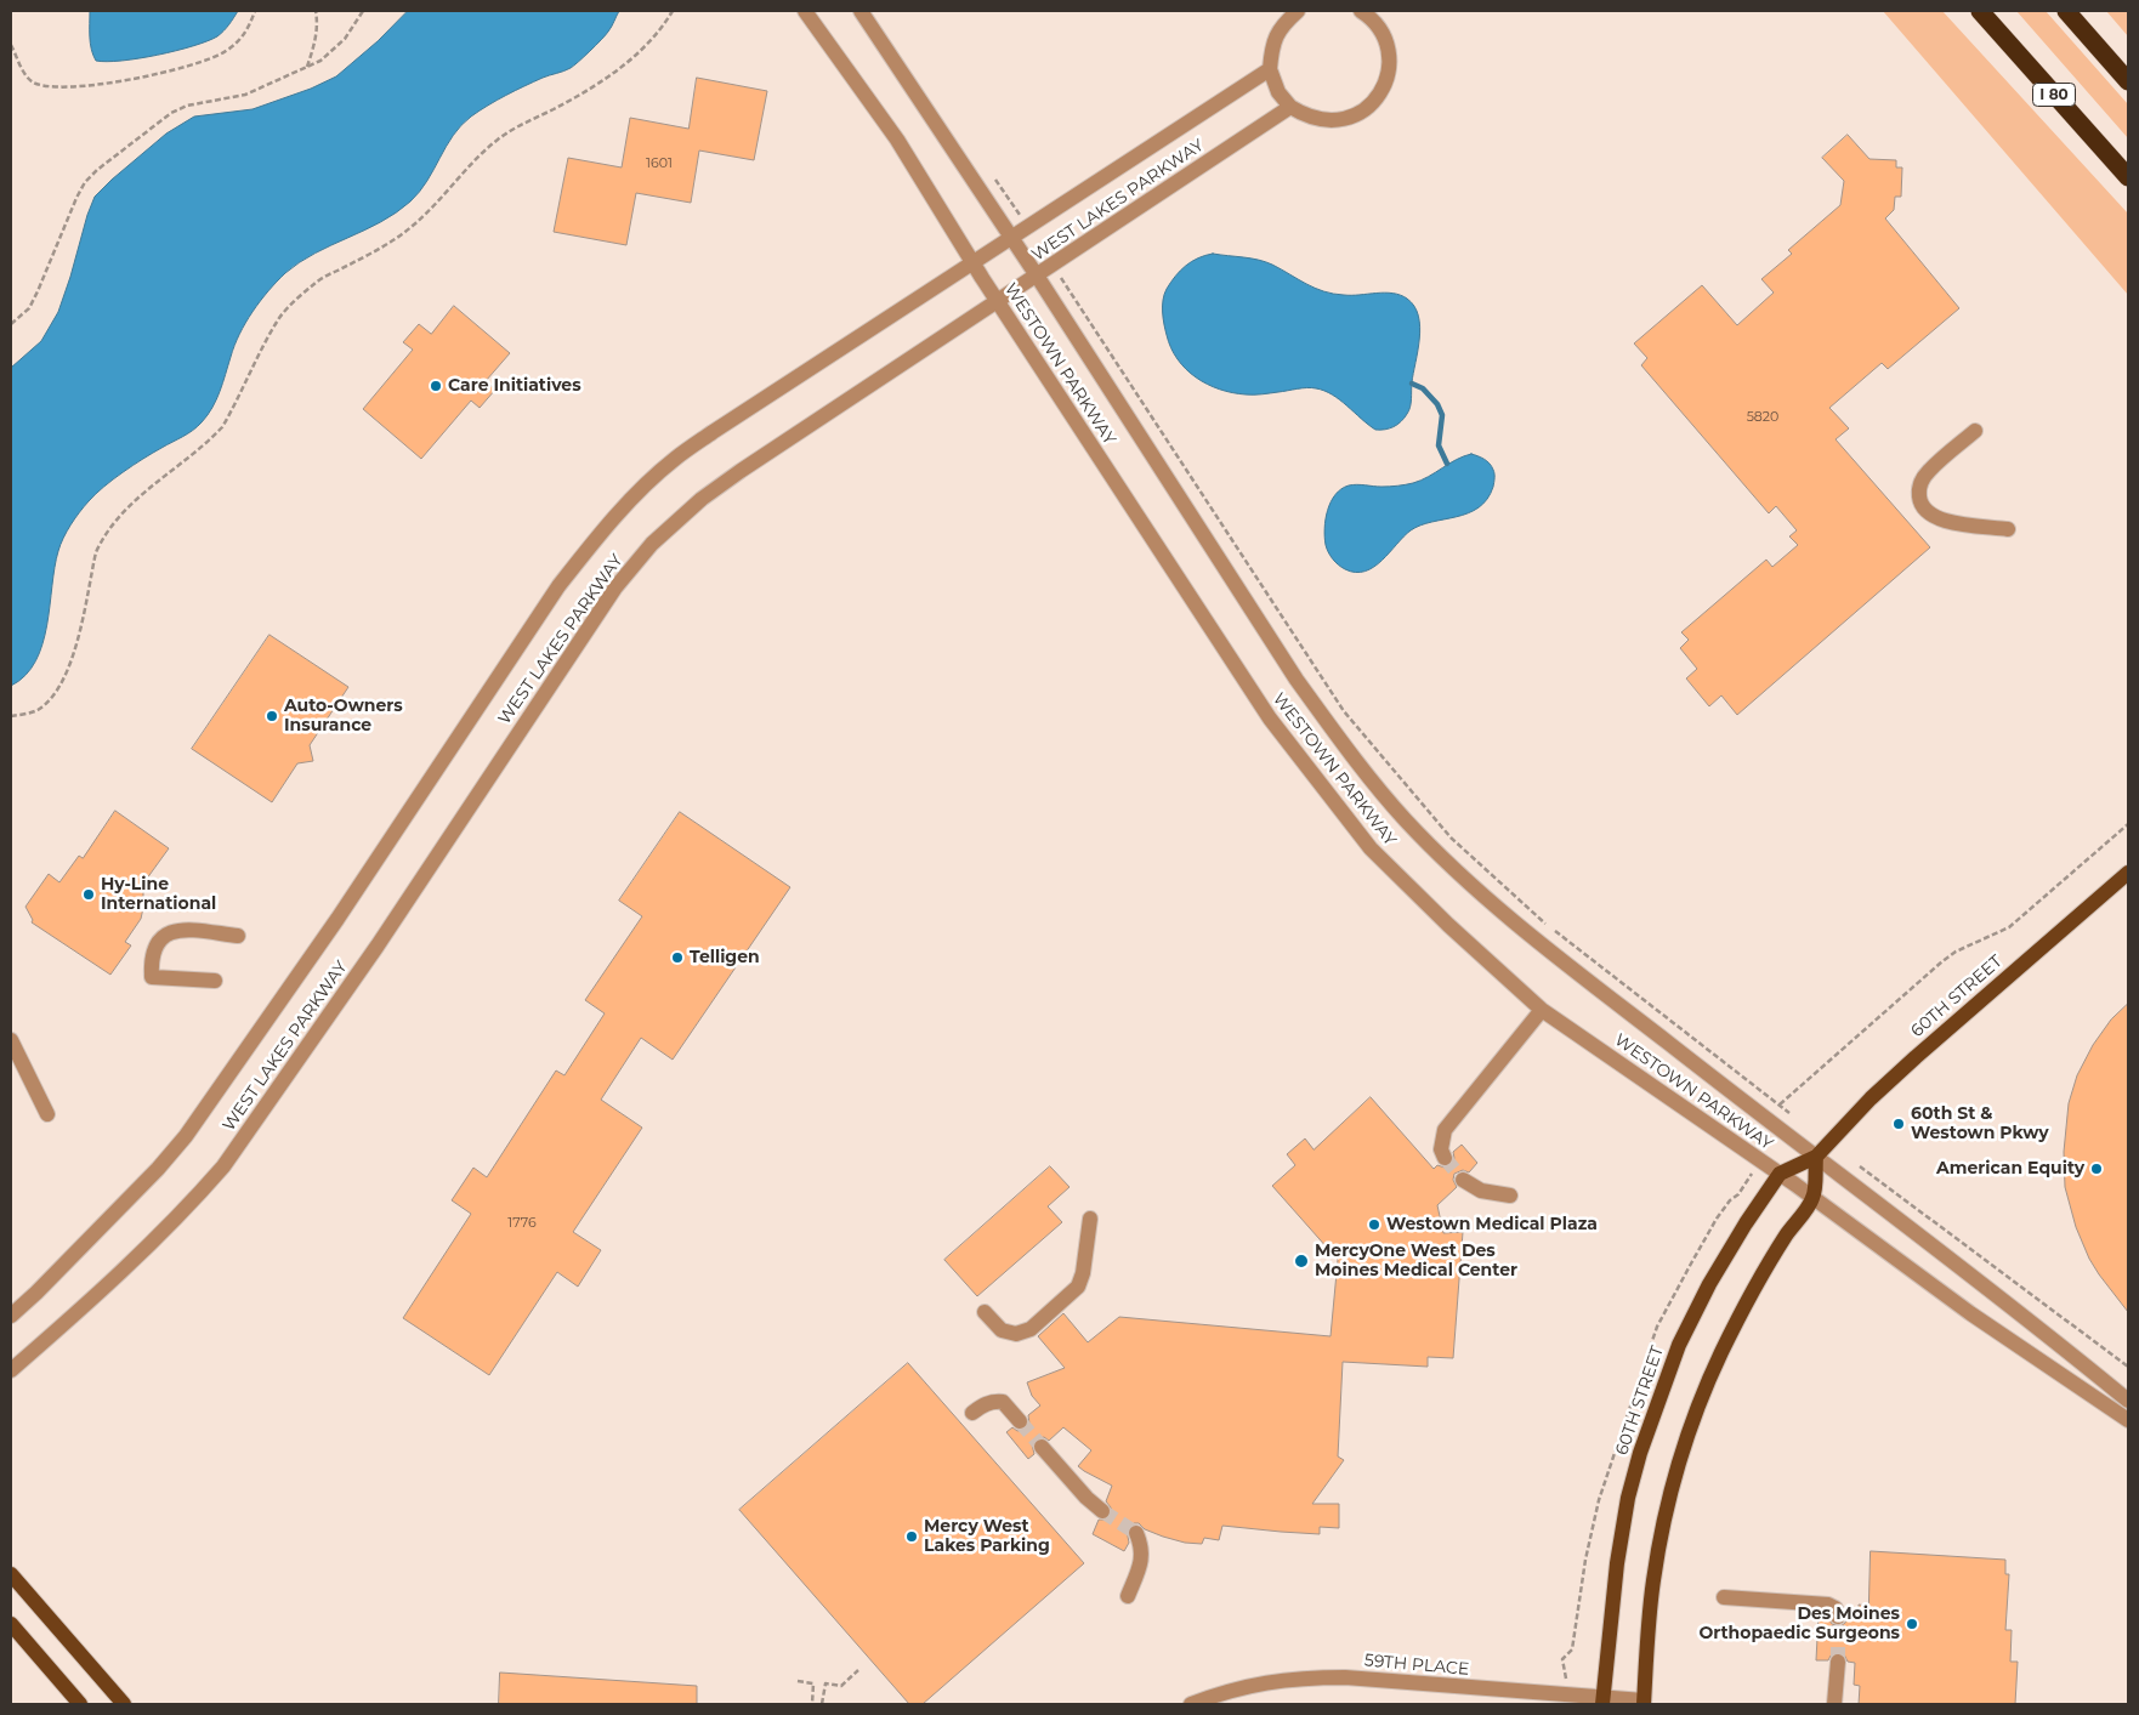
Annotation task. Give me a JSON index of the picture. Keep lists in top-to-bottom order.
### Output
{
  "streets": {
    "highway": ["I 80"],
    "main road": ["60TH STREET"],
    "street": ["WEST LAKES PARKWAY", "WESTOWN PARKWAY", "59TH PLACE"]
  },
  "crossings": [
    ["WEST LAKES PARKWAY", "WESTOWN PARKWAY"],
    ["WESTOWN PARKWAY", "60TH STREET"],
    ["60TH STREET", "59TH PLACE"]
  ],
  "places": [
    "Care Initiatives",
    "Auto-Owners Insurance",
    "Hy-Line International",
    "Telligen",
    "60th St & Westown Pkwy",
    "American Equity",
    "Westown Medical Plaza",
    "MercyOne West Des Moines Medical Center",
    "Mercy West Lakes Parking",
    "Des Moines Orthopaedic Surgeons"
  ],
  "house_numbers": ["1601", "5820", "1776"]
}
